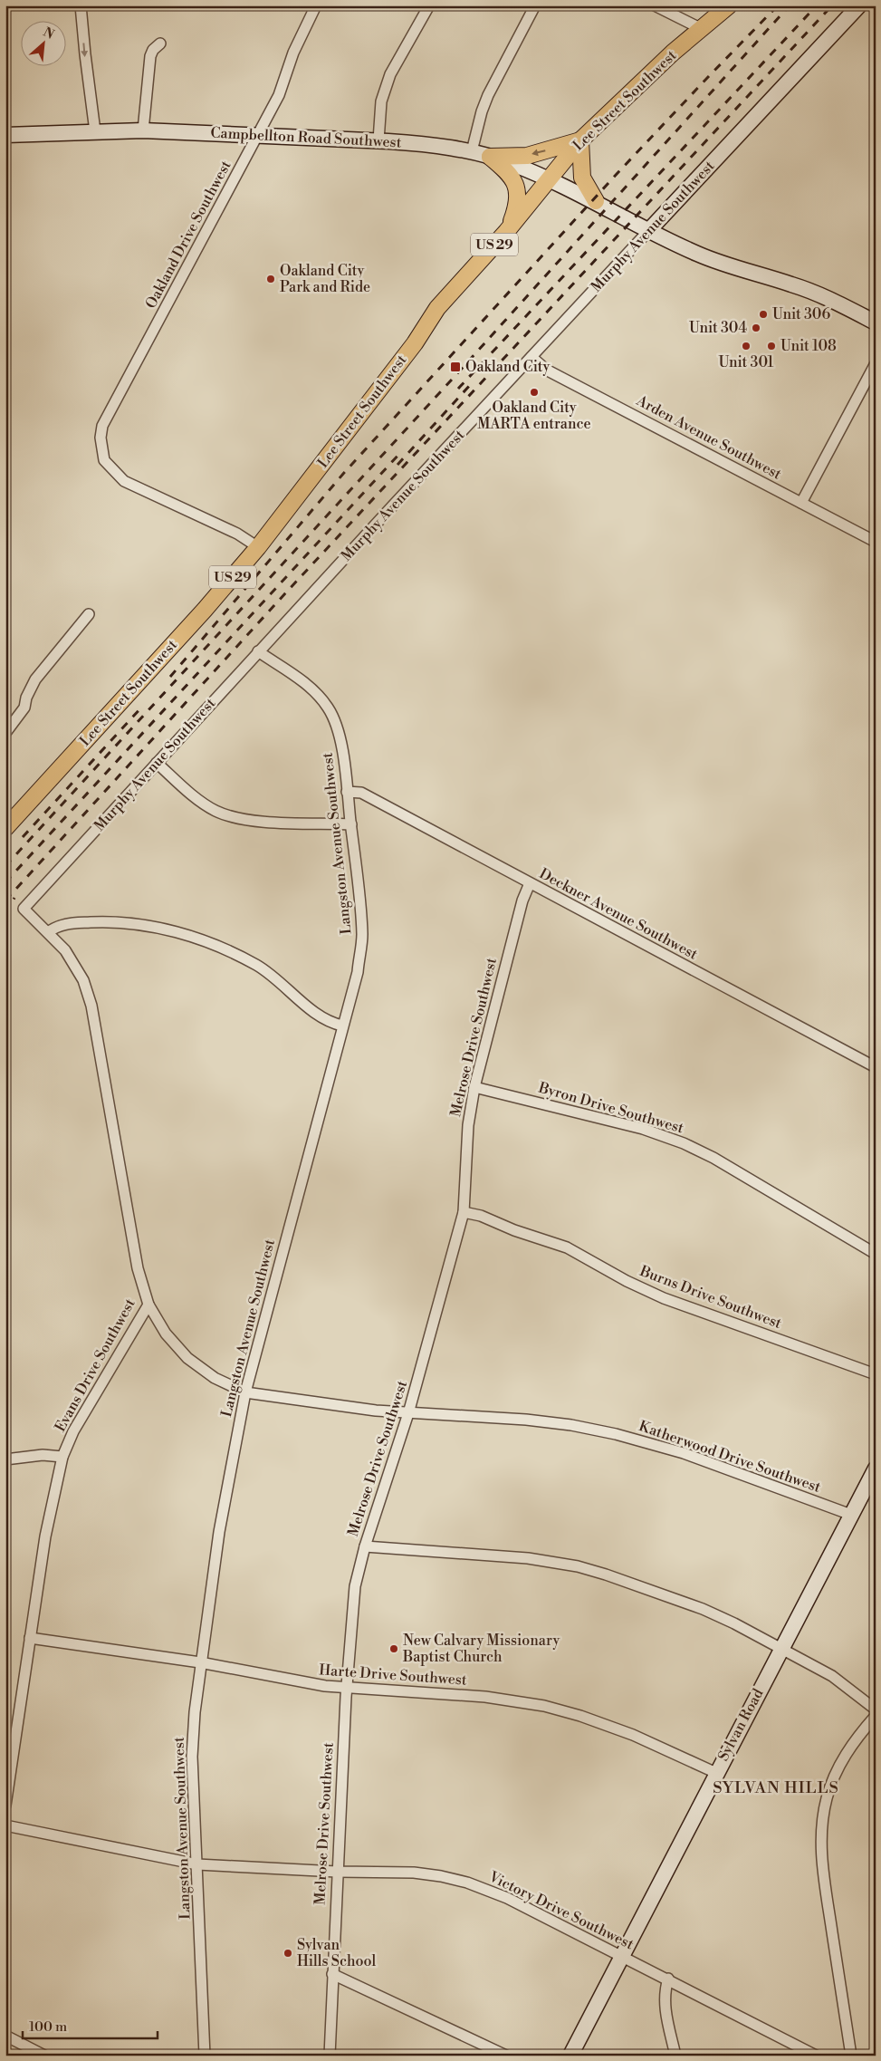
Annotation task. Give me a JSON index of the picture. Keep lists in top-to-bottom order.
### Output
{
  "streets": {
    "main road": [
      "Lee Street Southwest",
      "Campbellton Road Southwest",
      "Murphy Avenue Southwest",
      "US 29",
      "Sylvan Road"
    ],
    "street": [
      "Oakland Drive Southwest",
      "Arden Avenue Southwest",
      "Langston Avenue Southwest",
      "Deckner Avenue Southwest",
      "Melrose Drive Southwest",
      "Byron Drive Southwest",
      "Burns Drive Southwest",
      "Evans Drive Southwest",
      "Katherwood Drive Southwest",
      "Harte Drive Southwest",
      "Victory Drive Southwest"
    ]
  },
  "crossings": [
    ["Lee Street Southwest", "Campbellton Road Southwest"],
    ["Lee Street Southwest", "Oakland Drive Southwest"],
    ["Campbellton Road Southwest", "Murphy Avenue Southwest"],
    ["Campbellton Road Southwest", "Oakland Drive Southwest"],
    ["Murphy Avenue Southwest", "Arden Avenue Southwest"],
    ["Murphy Avenue Southwest", "Langston Avenue Southwest"],
    ["Murphy Avenue Southwest", "Evans Drive Southwest"],
    ["Langston Avenue Southwest", "Deckner Avenue Southwest"],
    ["Langston Avenue Southwest", "Katherwood Drive Southwest"],
    ["Langston Avenue Southwest", "Harte Drive Southwest"],
    ["Langston Avenue Southwest", "Victory Drive Southwest"],
    ["Deckner Avenue Southwest", "Melrose Drive Southwest"],
    ["Melrose Drive Southwest", "Byron Drive Southwest"],
    ["Melrose Drive Southwest", "Burns Drive Southwest"],
    ["Melrose Drive Southwest", "Katherwood Drive Southwest"],
    ["Melrose Drive Southwest", "Harte Drive Southwest"],
    ["Melrose Drive Southwest", "Victory Drive Southwest"],
    ["Evans Drive Southwest", "Katherwood Drive Southwest"],
    ["Evans Drive Southwest", "Harte Drive Southwest"],
    ["Katherwood Drive Southwest", "Sylvan Road"],
    ["Harte Drive Southwest", "Sylvan Road"],
    ["Sylvan Road", "Victory Drive Southwest"]
  ],
  "districts": ["SYLVAN HILLS"],
  "places": {
    "other": [
      "Oakland City Park and Ride",
      "Unit 306",
      "Unit 304",
      "Unit 301",
      "Unit 108",
      "Oakland City MARTA entrance",
      "New Calvary Missionary Baptist Church",
      "Sylvan Hills School"
    ],
    "transit": ["Oakland City"]
  },
  "scale_bar": "100 m",
  "north": "top right"
}
